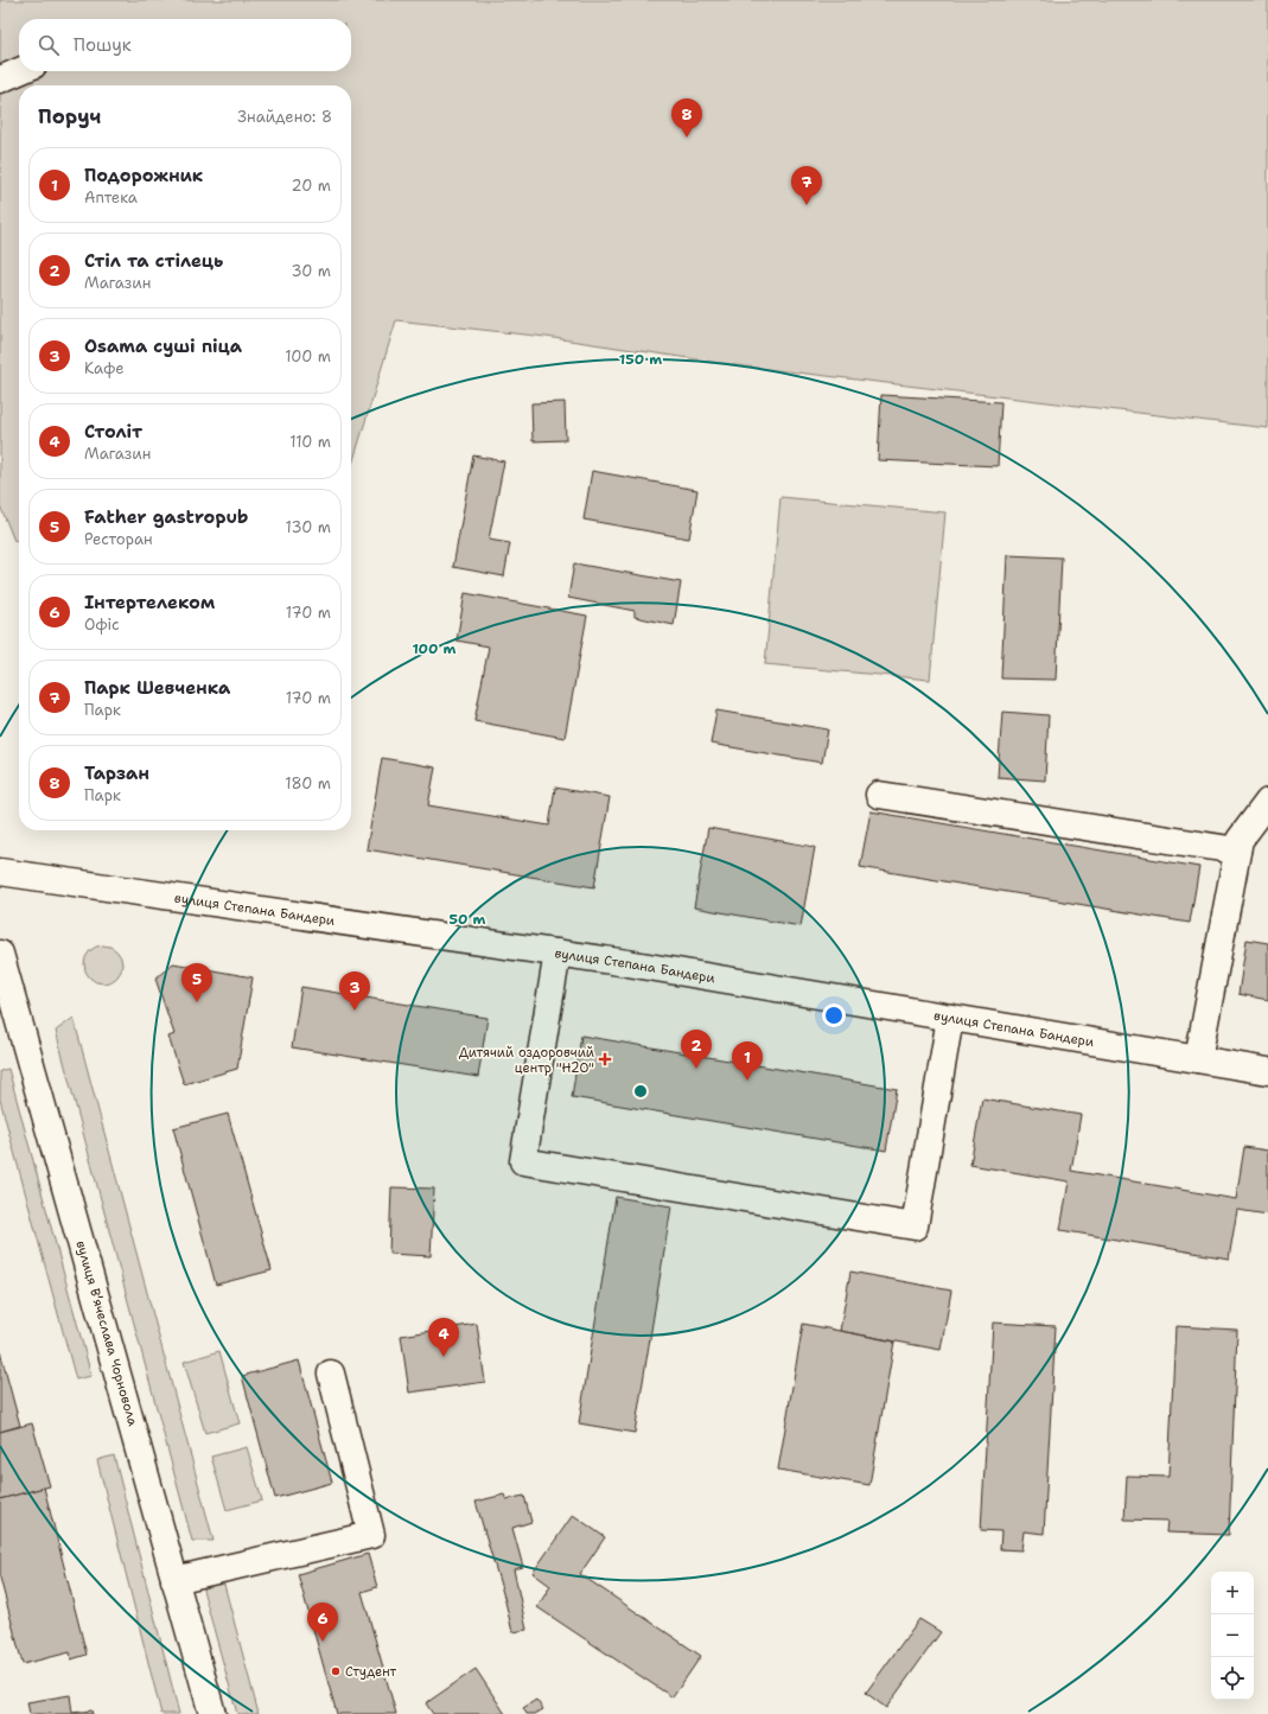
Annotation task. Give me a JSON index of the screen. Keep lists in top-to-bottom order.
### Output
{
  "streets": {
    "main road": ["вулиця Степана Бандери", "вулиця Вʼячеслава Чорновола"]
  },
  "places": {
    "health": ["Дитячий оздоровчий центр \"H2O\""],
    "other": ["Студент"]
  },
  "page": {
    "search": "Пошук",
    "heading": ["Поруч", "Знайдено: 8"],
    "pins": [
      "8",
      "7",
      "5",
      "3",
      "2",
      "1",
      "4",
      "6"
    ],
    "list": [
      {
        "mark": "1",
        "name": "Подорожник",
        "note": "Аптека",
        "value": "20 m"
      },
      {
        "mark": "2",
        "name": "Стіл та стілець",
        "note": "Магазин",
        "value": "30 m"
      },
      {
        "mark": "3",
        "name": "Osama суші піца",
        "note": "Кафе",
        "value": "100 m"
      },
      {
        "mark": "4",
        "name": "Століт",
        "note": "Магазин",
        "value": "110 m"
      },
      {
        "mark": "5",
        "name": "Father gastropub",
        "note": "Ресторан",
        "value": "130 m"
      },
      {
        "mark": "6",
        "name": "Інтертелеком",
        "note": "Офіс",
        "value": "170 m"
      },
      {
        "mark": "7",
        "name": "Парк Шевченка",
        "note": "Парк",
        "value": "170 m"
      },
      {
        "mark": "8",
        "name": "Тарзан",
        "note": "Парк",
        "value": "180 m"
      }
    ],
    "map_buttons": ["+", "−"]
  },
  "rings": ["150 m", "100 m", "50 m"]
}
